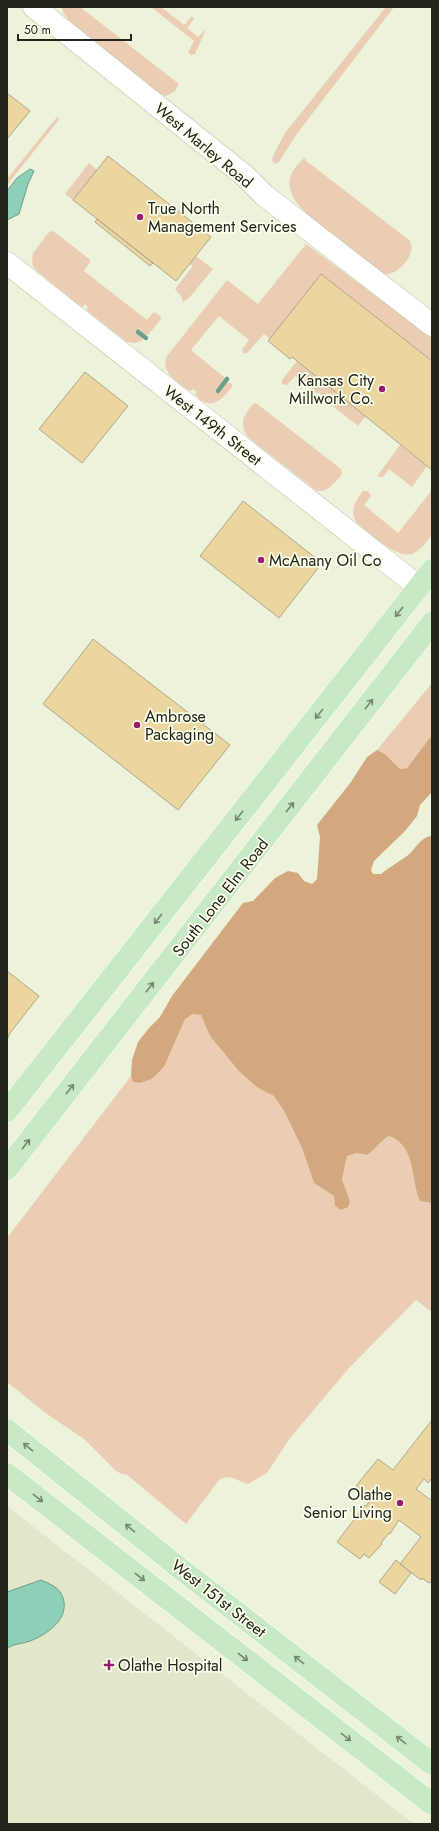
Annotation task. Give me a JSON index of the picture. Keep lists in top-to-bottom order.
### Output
{
  "streets": {
    "main road": ["South Lone Elm Road", "West 151st Street"],
    "street": ["West Marley Road", "West 149th Street"]
  },
  "places": {
    "other": [
      "True North Management Services",
      "Kansas City Millwork Co.",
      "McAnany Oil Co",
      "Ambrose Packaging",
      "Olathe Senior Living"
    ],
    "health": ["Olathe Hospital"]
  },
  "scale_bar": "50 m"
}
